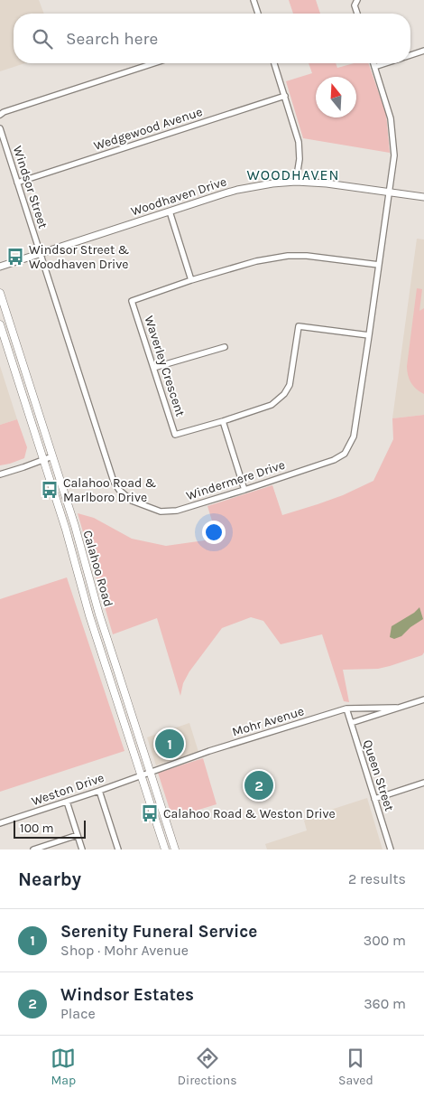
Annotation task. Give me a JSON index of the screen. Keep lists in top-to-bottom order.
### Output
{
  "streets": {
    "main road": ["Calahoo Road"],
    "street": [
      "Wedgewood Avenue",
      "Windsor Street",
      "Woodhaven Drive",
      "Waverley Crescent",
      "Windermere Drive",
      "Mohr Avenue",
      "Queen Street",
      "Weston Drive"
    ]
  },
  "crossings": [
    ["Wedgewood Avenue", "Windsor Street"],
    ["Windsor Street", "Woodhaven Drive"],
    ["Windsor Street", "Windermere Drive"],
    ["Woodhaven Drive", "Windermere Drive"],
    ["Waverley Crescent", "Windermere Drive"],
    ["Calahoo Road", "Mohr Avenue"],
    ["Calahoo Road", "Weston Drive"],
    ["Mohr Avenue", "Queen Street"],
    ["Mohr Avenue", "Weston Drive"]
  ],
  "districts": ["WOODHAVEN"],
  "places": {
    "bus stop": ["Windsor Street & Woodhaven Drive", "Calahoo Road & Marlboro Drive", "Calahoo Road & Weston Drive"]
  },
  "scale_bar": "100 m",
  "north": "top",
  "page": {
    "search": "Search here",
    "pins": ["1", "2"],
    "scale": "100 m",
    "heading": ["Nearby", "2 results"],
    "list": [
      {
        "mark": "1",
        "name": "Serenity Funeral Service",
        "note": "Shop · Mohr Avenue",
        "value": "300 m"
      },
      {
        "mark": "2",
        "name": "Windsor Estates",
        "note": "Place",
        "value": "360 m"
      }
    ],
    "nav": ["Map", "Directions", "Saved"]
  }
}
